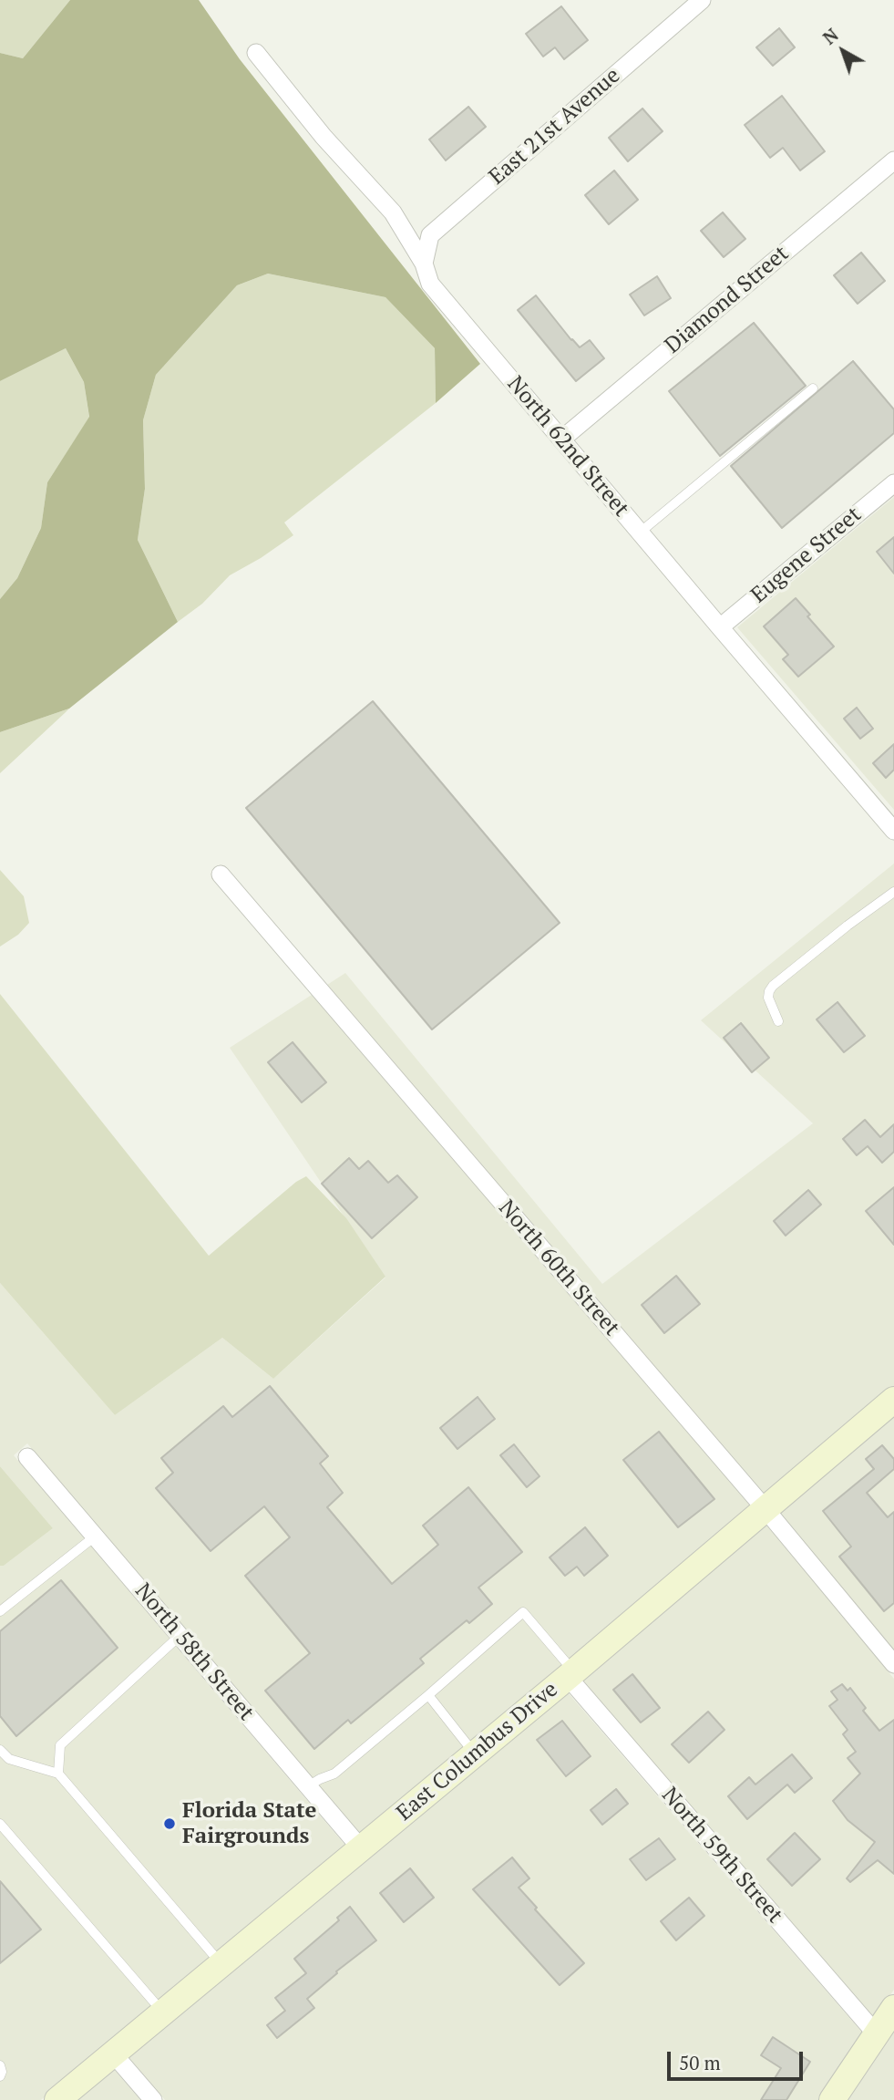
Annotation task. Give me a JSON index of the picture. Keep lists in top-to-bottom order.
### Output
{
  "streets": {
    "main road": ["East Columbus Drive"],
    "street": [
      "East 21st Avenue",
      "Diamond Street",
      "North 62nd Street",
      "Eugene Street",
      "North 60th Street",
      "North 58th Street",
      "North 59th Street"
    ]
  },
  "crossings": [
    ["East 21st Avenue", "North 62nd Street"],
    ["Diamond Street", "North 62nd Street"],
    ["North 62nd Street", "Eugene Street"],
    ["North 60th Street", "East Columbus Drive"],
    ["North 58th Street", "East Columbus Drive"],
    ["East Columbus Drive", "North 59th Street"]
  ],
  "places": ["Florida State Fairgrounds"],
  "scale_bar": "50 m",
  "north": "top left"
}
